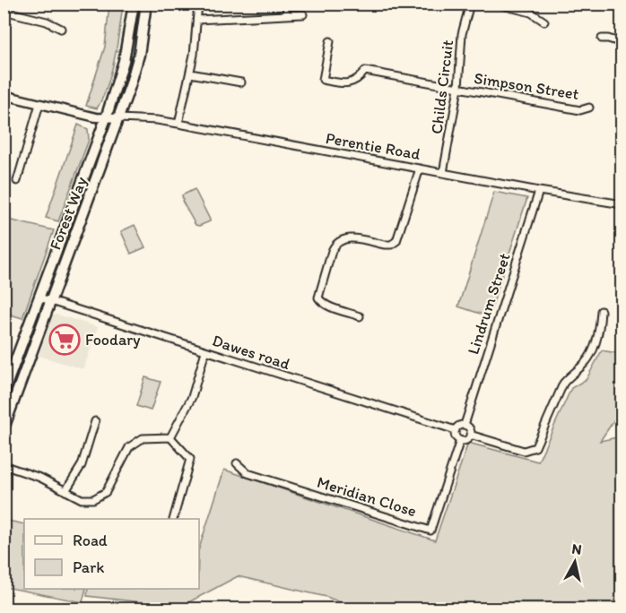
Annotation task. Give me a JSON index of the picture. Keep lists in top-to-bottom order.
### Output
{
  "streets": {
    "main road": ["Forest Way"],
    "street": [
      "Simpson Street",
      "Childs Circuit",
      "Perentie Road",
      "Lindrum Street",
      "Dawes road",
      "Meridian Close"
    ]
  },
  "crossings": [
    ["Simpson Street", "Childs Circuit"],
    ["Childs Circuit", "Perentie Road"],
    ["Perentie Road", "Forest Way"],
    ["Perentie Road", "Lindrum Street"],
    ["Forest Way", "Dawes road"],
    ["Lindrum Street", "Dawes road"],
    ["Lindrum Street", "Meridian Close"],
    ["Dawes road", "Meridian Close"]
  ],
  "places": {
    "supermarket": ["Foodary"]
  },
  "legend": ["Road", "Park"],
  "north": "top"
}
